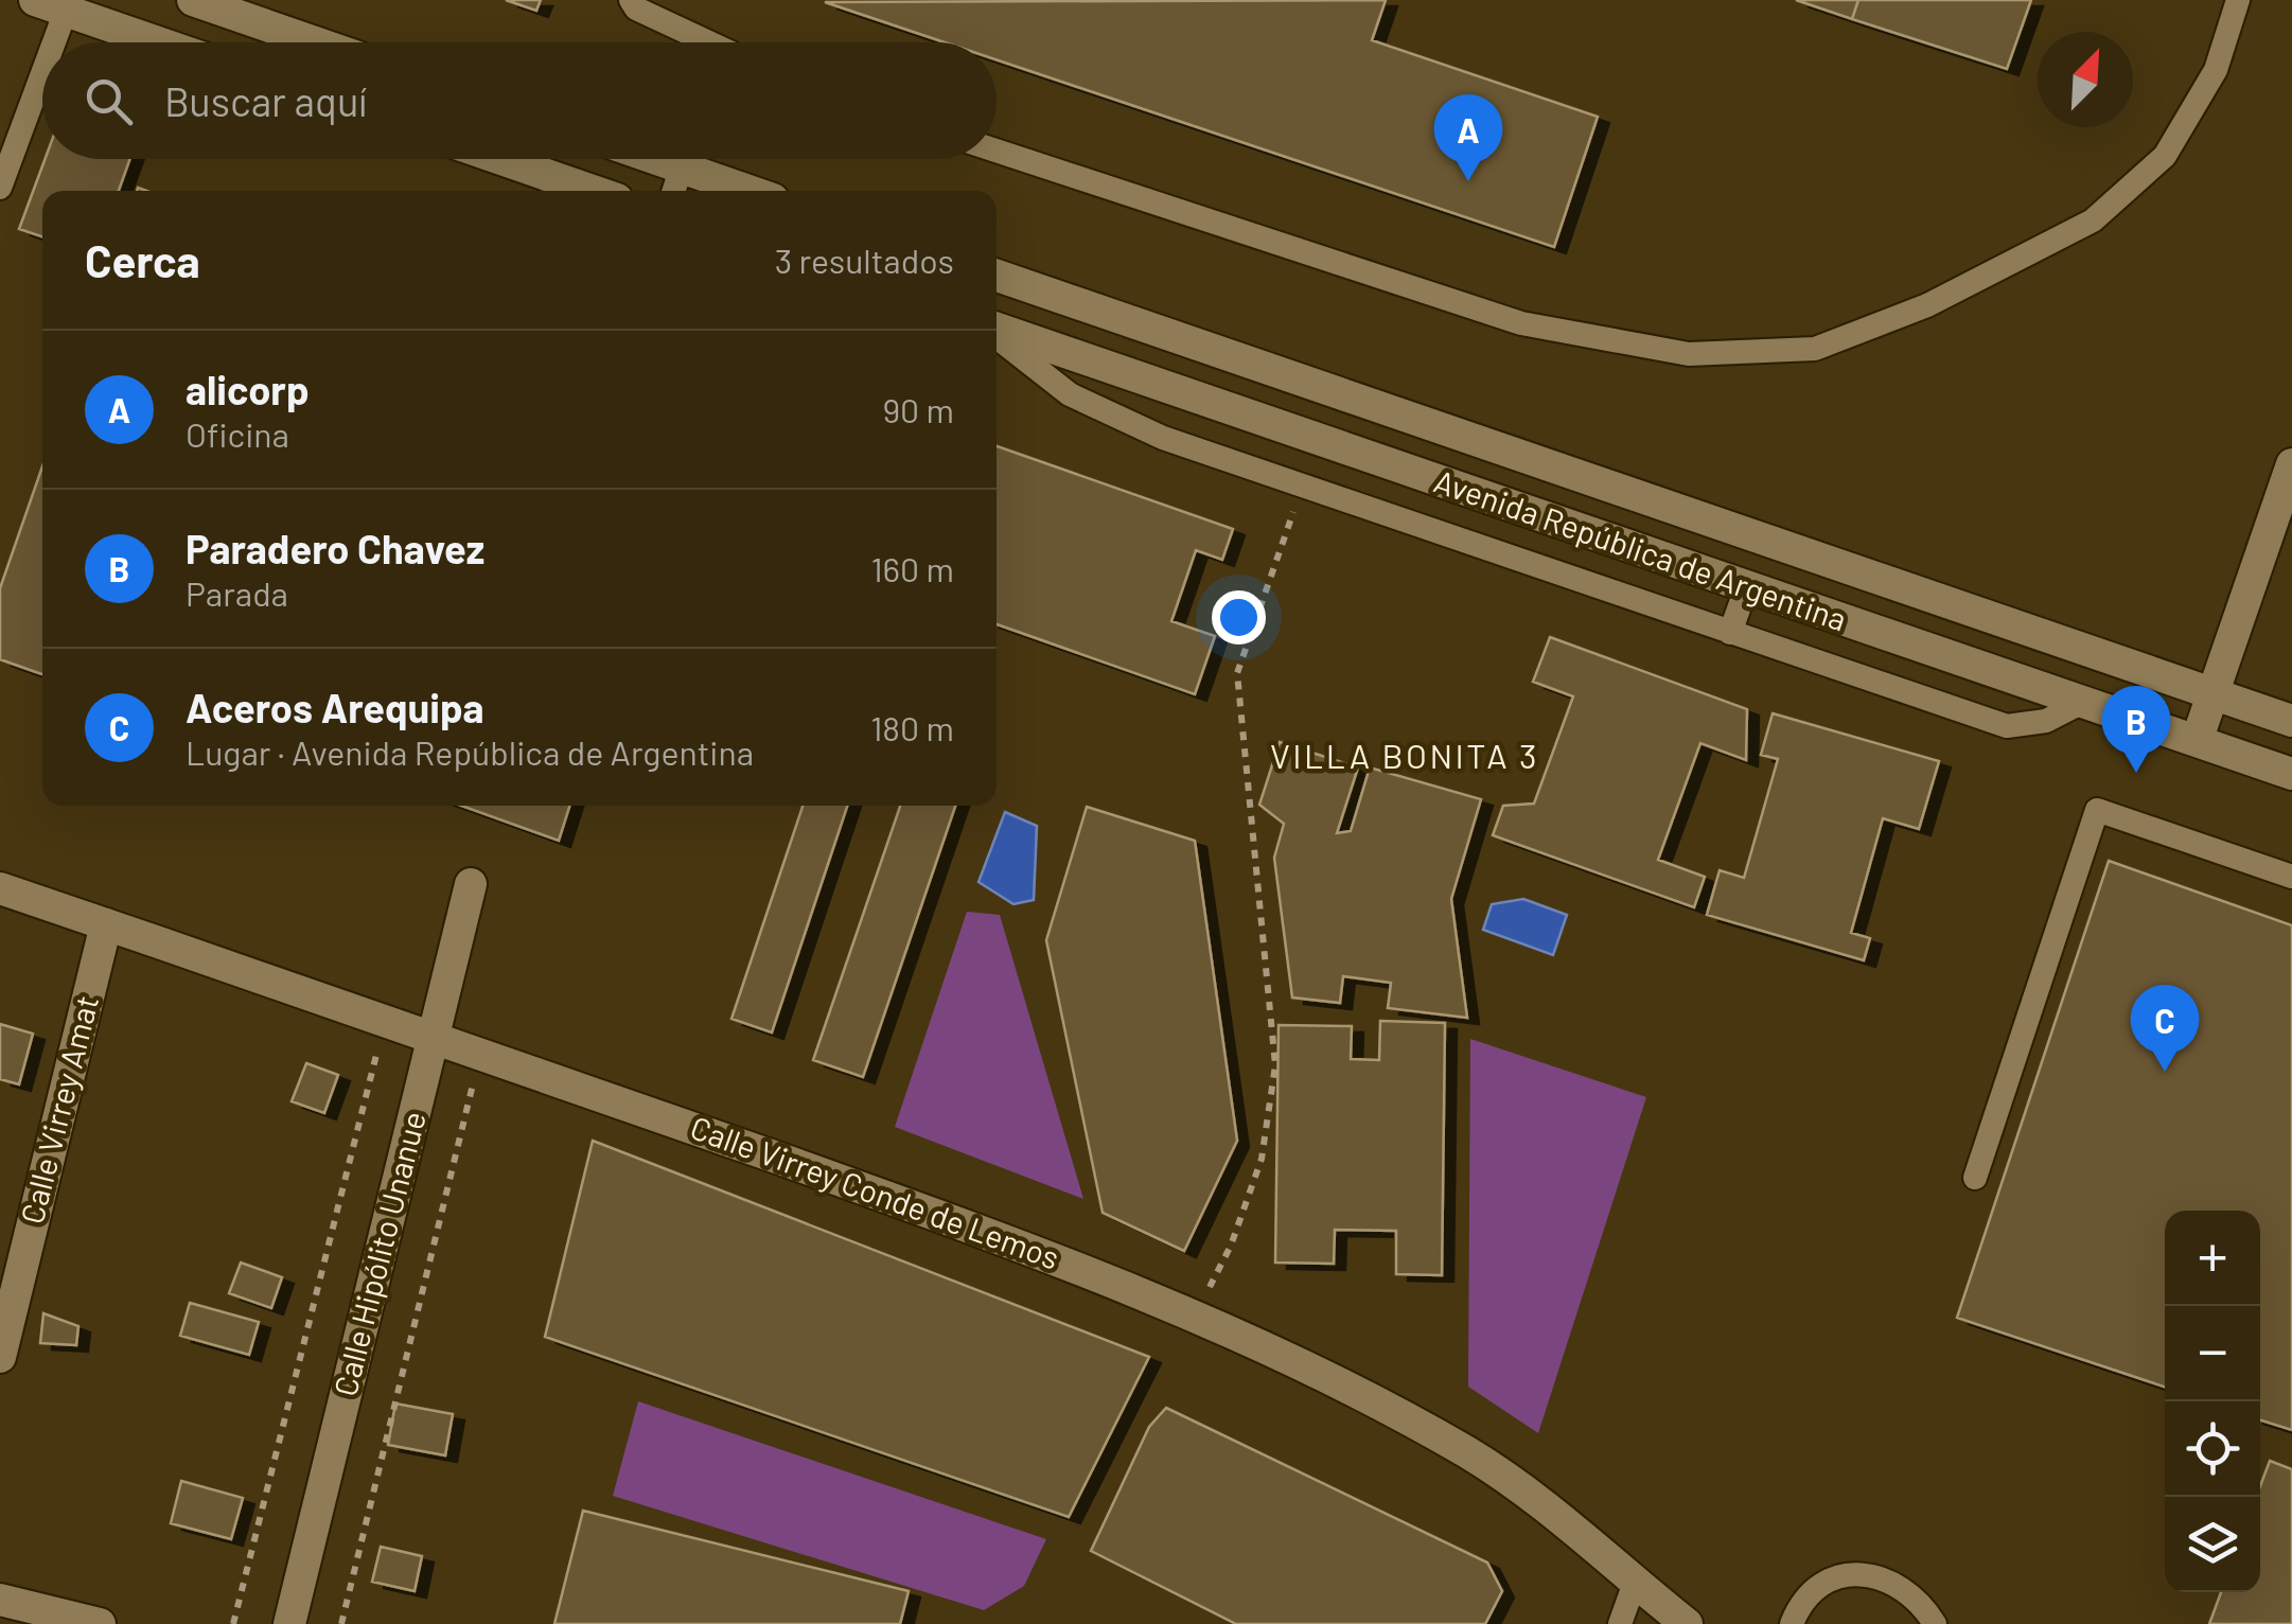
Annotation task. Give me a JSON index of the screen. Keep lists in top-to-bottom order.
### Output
{
  "streets": {
    "street": [
      "Avenida República de Argentina",
      "Calle Virrey Amat",
      "Calle Virrey Conde de Lemos",
      "Calle Hipólito Unanue"
    ]
  },
  "crossings": [
    ["Calle Virrey Amat", "Calle Virrey Conde de Lemos"],
    ["Calle Virrey Conde de Lemos", "Calle Hipólito Unanue"]
  ],
  "districts": ["VILLA BONITA 3"],
  "north": "top right",
  "page": {
    "search": "Buscar aquí",
    "pins": ["A", "B", "C"],
    "heading": ["Cerca", "3 resultados"],
    "list": [
      {
        "mark": "A",
        "name": "alicorp",
        "note": "Oficina",
        "value": "90 m"
      },
      {
        "mark": "B",
        "name": "Paradero Chavez",
        "note": "Parada",
        "value": "160 m"
      },
      {
        "mark": "C",
        "name": "Aceros Arequipa",
        "note": "Lugar · Avenida República de Argentina",
        "value": "180 m"
      }
    ],
    "map_buttons": ["+", "−"]
  }
}
